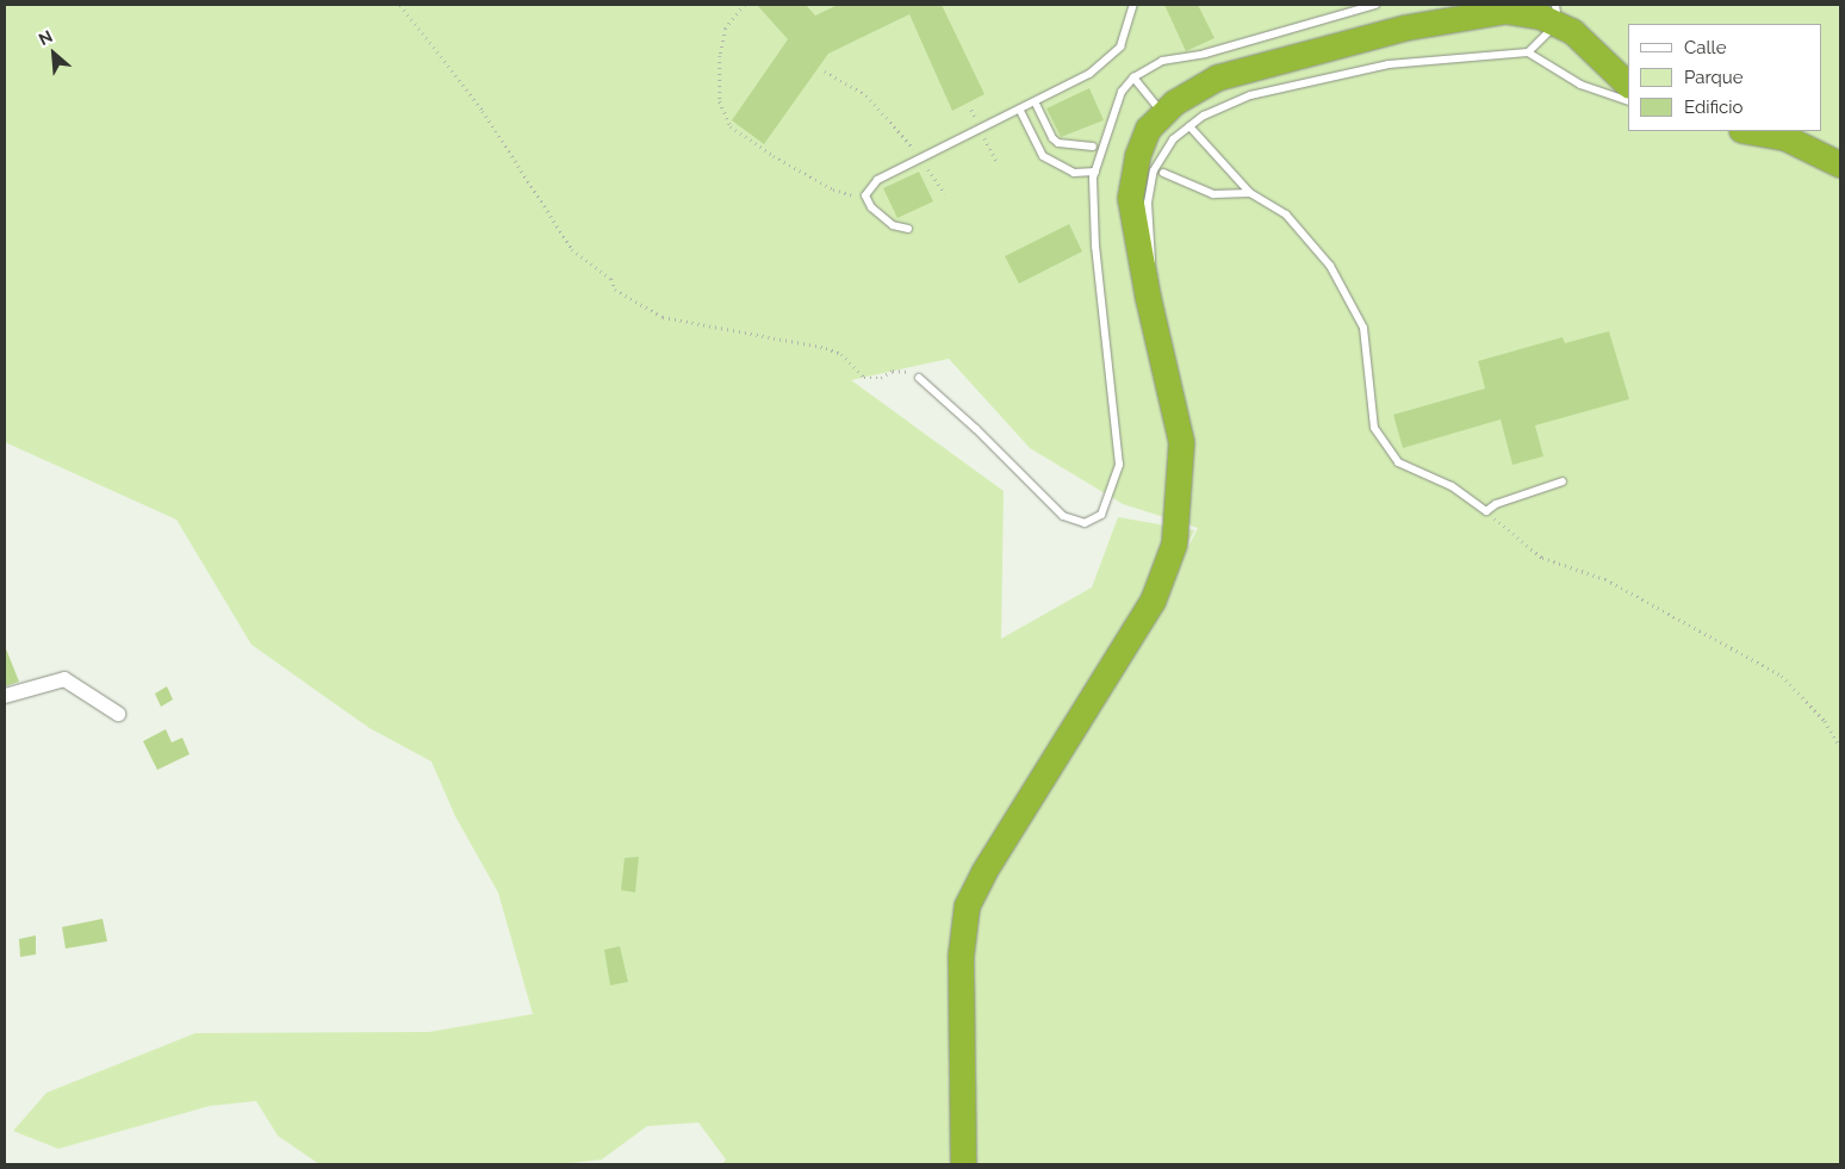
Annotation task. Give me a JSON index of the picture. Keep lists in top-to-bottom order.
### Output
{
  "legend": ["Calle", "Parque", "Edificio"],
  "north": "top left"
}
